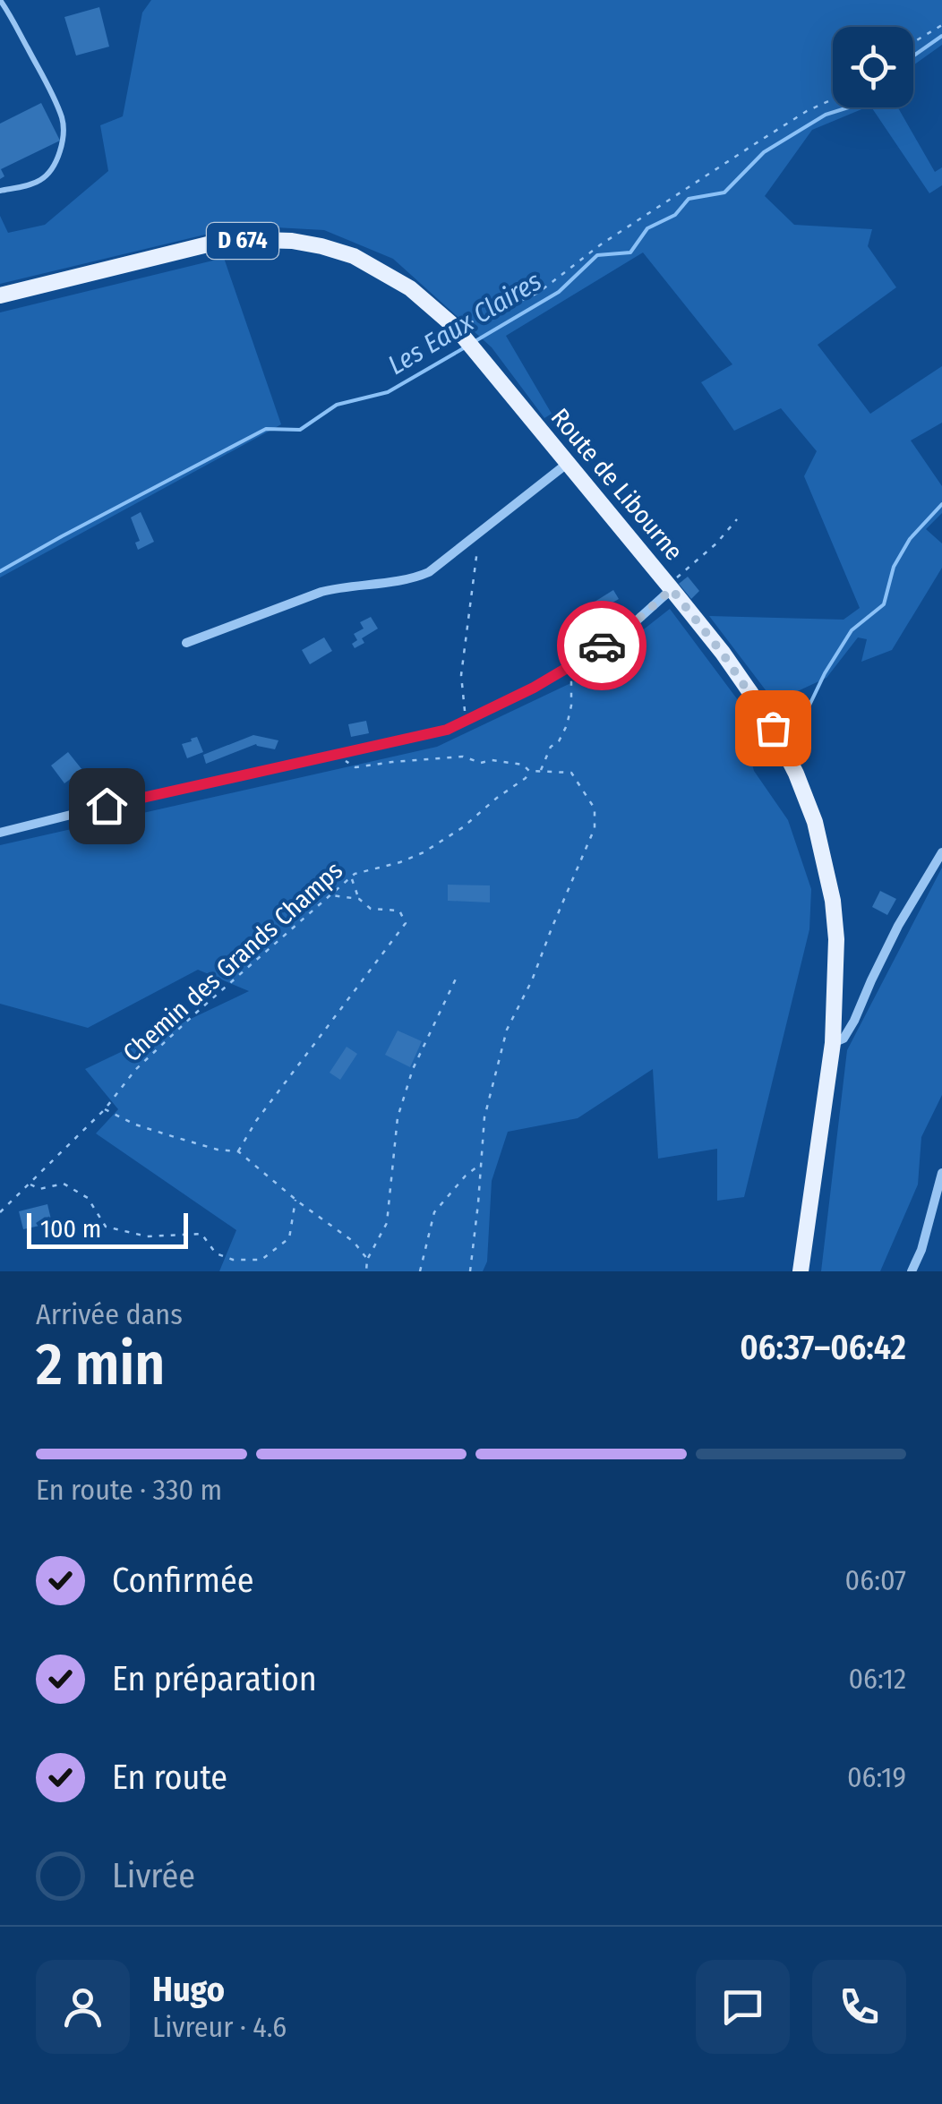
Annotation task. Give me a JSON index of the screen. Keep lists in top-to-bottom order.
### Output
{
  "streets": {
    "main road": ["D 674", "Route de Libourne"],
    "path": ["Chemin des Grands Champs"]
  },
  "water": ["Les Eaux Claires"],
  "scale_bar": "100 m",
  "page": {
    "scale": "100 m",
    "heading": ["2 min", "Arrivée dans", "06:37–06:42"],
    "panel": ["Hugo", "Livreur · 4.6"],
    "bar": "En route · 330 m",
    "list": [
      ["Confirmée", "06:07"],
      ["En préparation", "06:12"],
      ["En route", "06:19"],
      "Livrée"
    ]
  }
}
